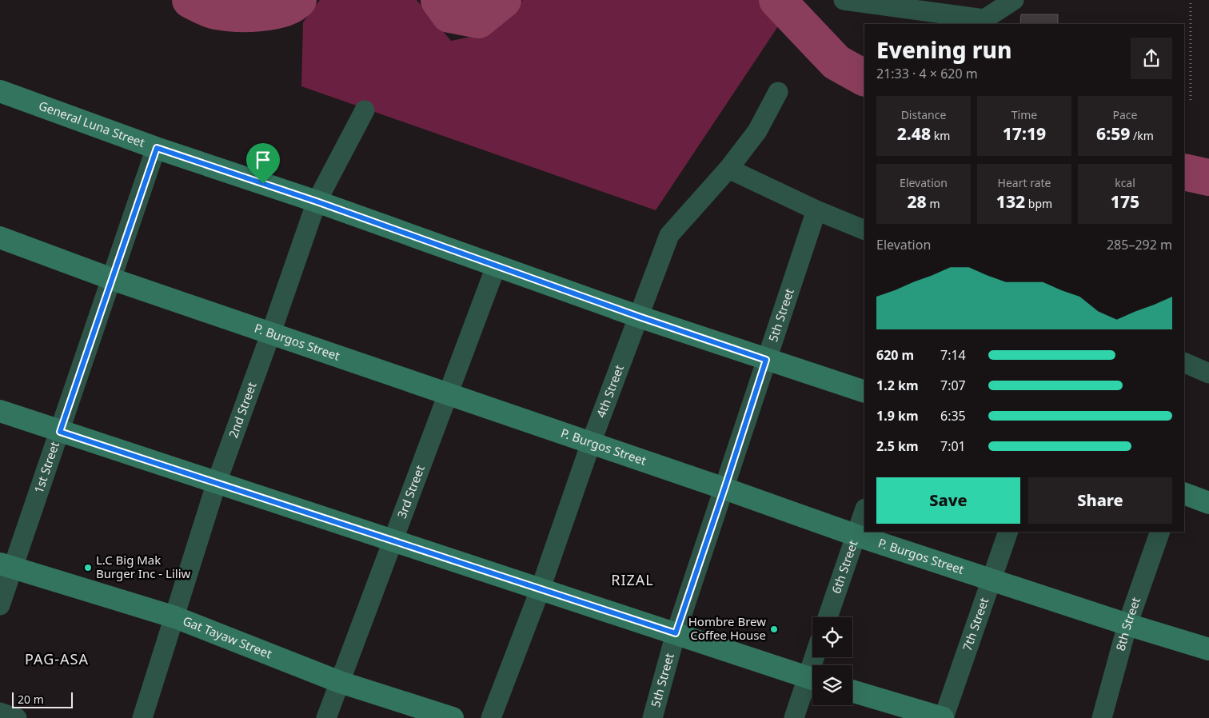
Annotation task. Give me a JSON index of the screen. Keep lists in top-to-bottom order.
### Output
{
  "streets": {
    "street": [
      "General Luna Street",
      "5th Street",
      "P. Burgos Street",
      "4th Street",
      "2nd Street",
      "1st Street",
      "3rd Street",
      "6th Street",
      "8th Street",
      "7th Street",
      "Gat Tayaw Street"
    ]
  },
  "crossings": [
    ["General Luna Street", "5th Street"],
    ["General Luna Street", "4th Street"],
    ["General Luna Street", "2nd Street"],
    ["General Luna Street", "1st Street"],
    ["General Luna Street", "3rd Street"],
    ["5th Street", "P. Burgos Street"],
    ["P. Burgos Street", "4th Street"],
    ["P. Burgos Street", "2nd Street"],
    ["P. Burgos Street", "1st Street"],
    ["P. Burgos Street", "3rd Street"],
    ["P. Burgos Street", "6th Street"],
    ["P. Burgos Street", "8th Street"],
    ["P. Burgos Street", "7th Street"],
    ["2nd Street", "Gat Tayaw Street"],
    ["1st Street", "Gat Tayaw Street"],
    ["3rd Street", "Gat Tayaw Street"]
  ],
  "districts": ["RIZAL", "PAG-ASA"],
  "places": ["L.C Big Mak Burger Inc - Liliw", "Hombre Brew Coffee House"],
  "scale_bar": "20 m",
  "page": {
    "heading": ["Evening run", "21:33 · 4 × 620 m"],
    "stats": [
      ["Distance", "2.48 km"],
      ["Time", "17:19"],
      ["Pace", "6:59 /km"],
      ["Elevation", "28 m"],
      ["Heart rate", "132 bpm"],
      ["kcal", "175"]
    ],
    "chart": ["Elevation", "285–292 m"],
    "list": [
      {
        "name": "620 m",
        "note": "7:14"
      },
      {
        "name": "1.2 km",
        "note": "7:07"
      },
      {
        "name": "1.9 km",
        "note": "6:35"
      },
      {
        "name": "2.5 km",
        "note": "7:01"
      }
    ],
    "buttons": ["Save", "Share"],
    "scale": "20 m"
  }
}
